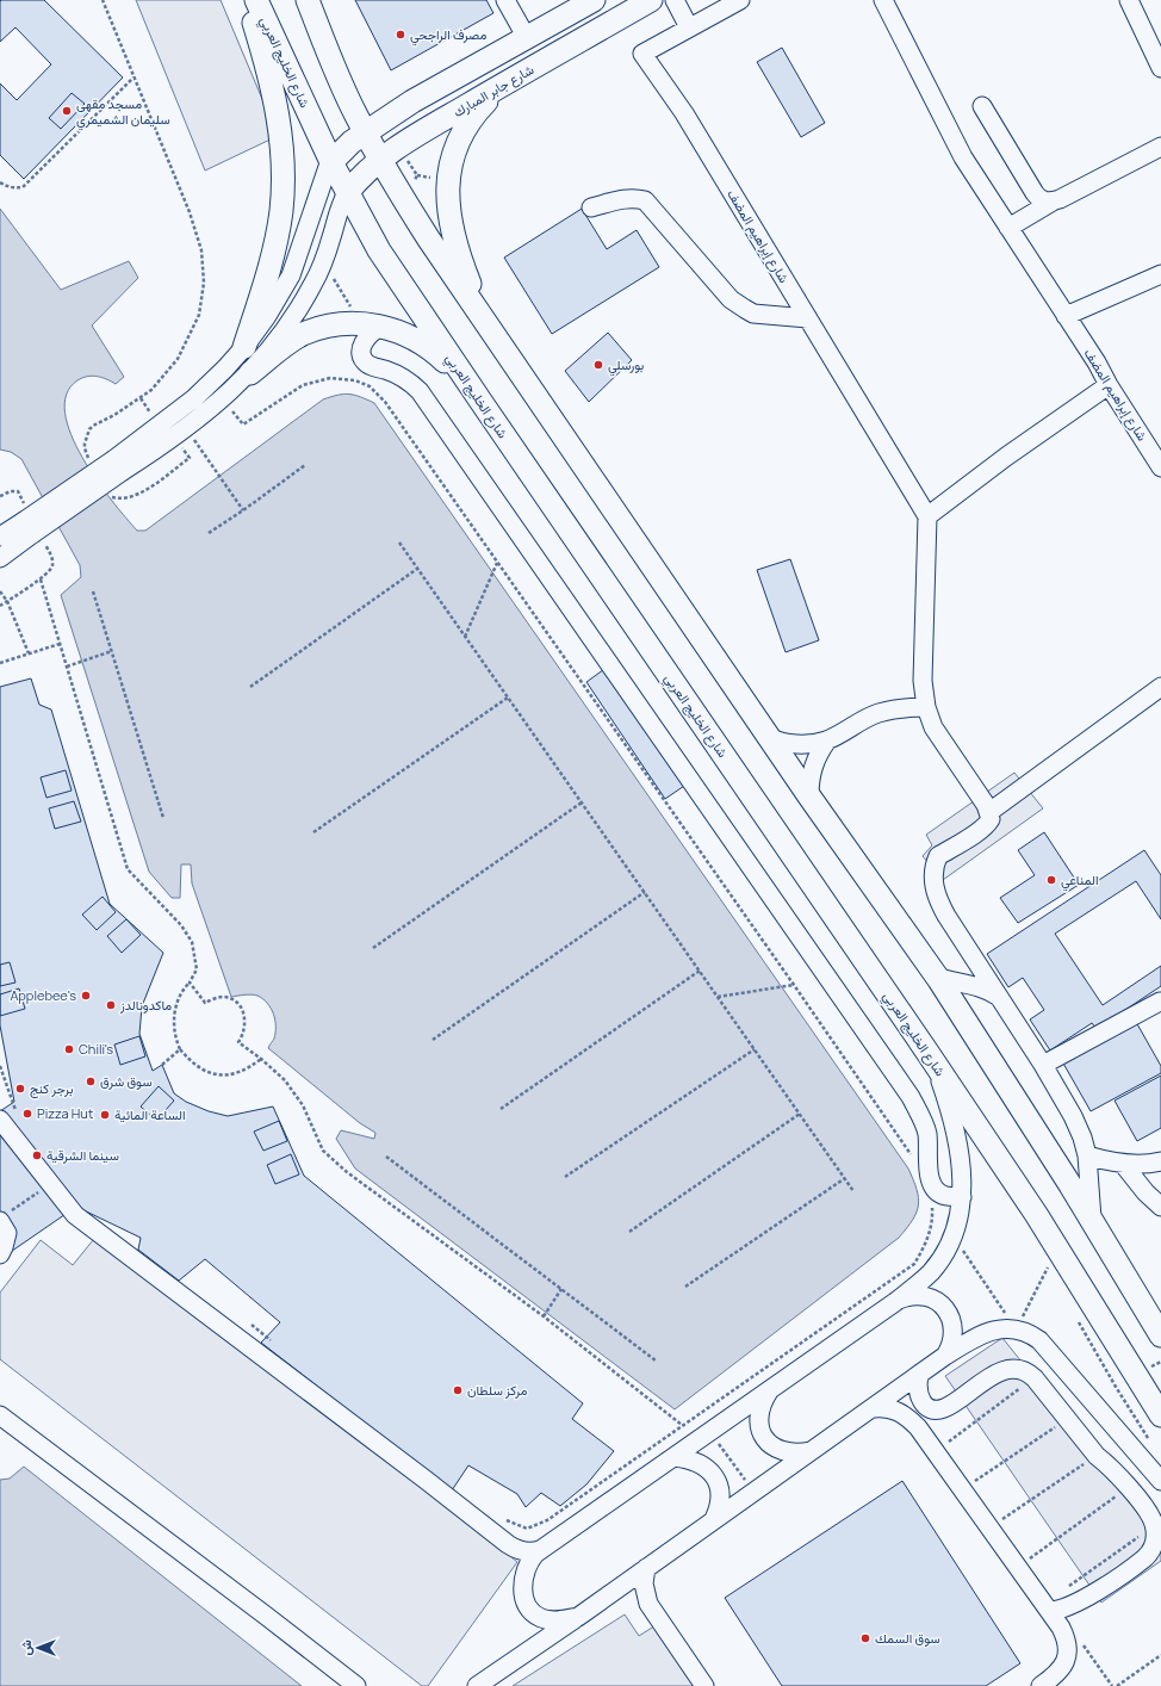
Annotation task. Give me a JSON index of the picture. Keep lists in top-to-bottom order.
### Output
{
  "streets": {
    "main road": ["شارع الخليج العربي", "شارع جابر المبارك"],
    "street": ["شارع إبراهيم المضف"]
  },
  "crossings": [
    ["شارع الخليج العربي", "شارع جابر المبارك"]
  ],
  "places": [
    "مصرف الراجحي",
    "مسجد مقهى سليمان الشميمري",
    "بورسلي",
    "المناعي",
    "Applebee's",
    "ماكدونالدز",
    "Chili's",
    "سوق شرق",
    "برجر كنج",
    "Pizza Hut",
    "الساعة المائية",
    "سينما الشرقية",
    "مركز سلطان",
    "سوق السمك"
  ],
  "north": "left"
}
